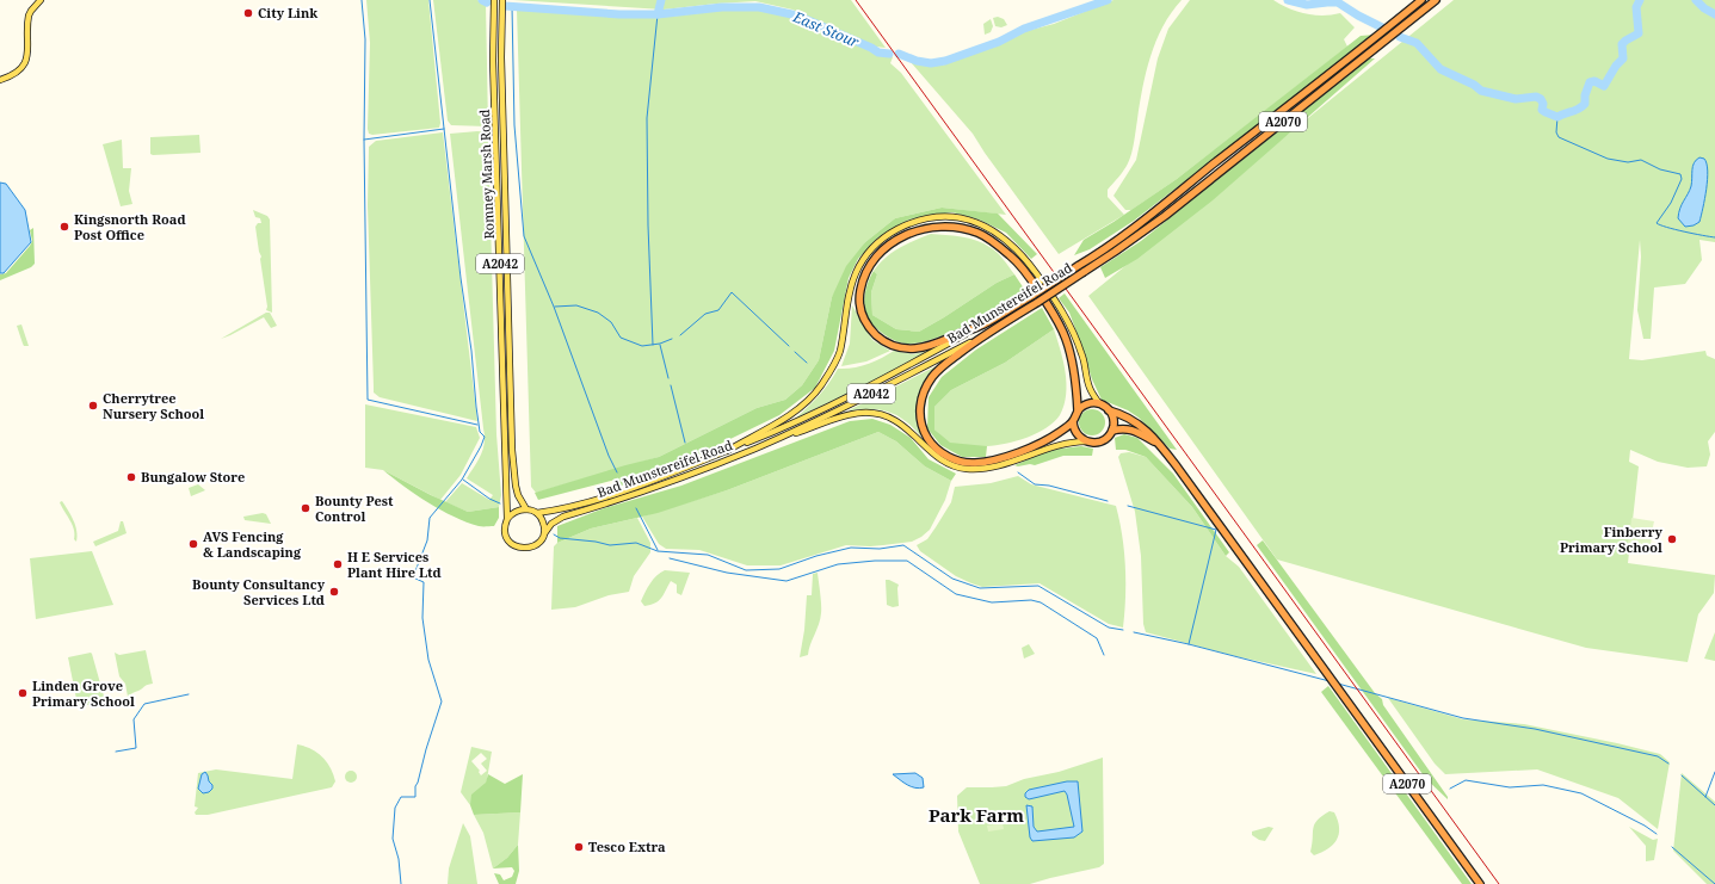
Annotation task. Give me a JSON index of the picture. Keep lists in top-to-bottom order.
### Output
{
  "streets": {
    "highway": ["A2070", "Bad Munstereifel Road"],
    "main road": ["Romney Marsh Road", "A2042"]
  },
  "crossings": [
    ["Romney Marsh Road", "Bad Munstereifel Road"]
  ],
  "districts": ["Park Farm"],
  "water": ["East Stour"],
  "places": [
    "City Link",
    "Kingsnorth Road Post Office",
    "Cherrytree Nursery School",
    "Bungalow Store",
    "Bounty Pest Control",
    "Finberry Primary School",
    "AVS Fencing & Landscaping",
    "H E Services Plant Hire Ltd",
    "Bounty Consultancy Services Ltd",
    "Linden Grove Primary School",
    "Tesco Extra"
  ]
}
